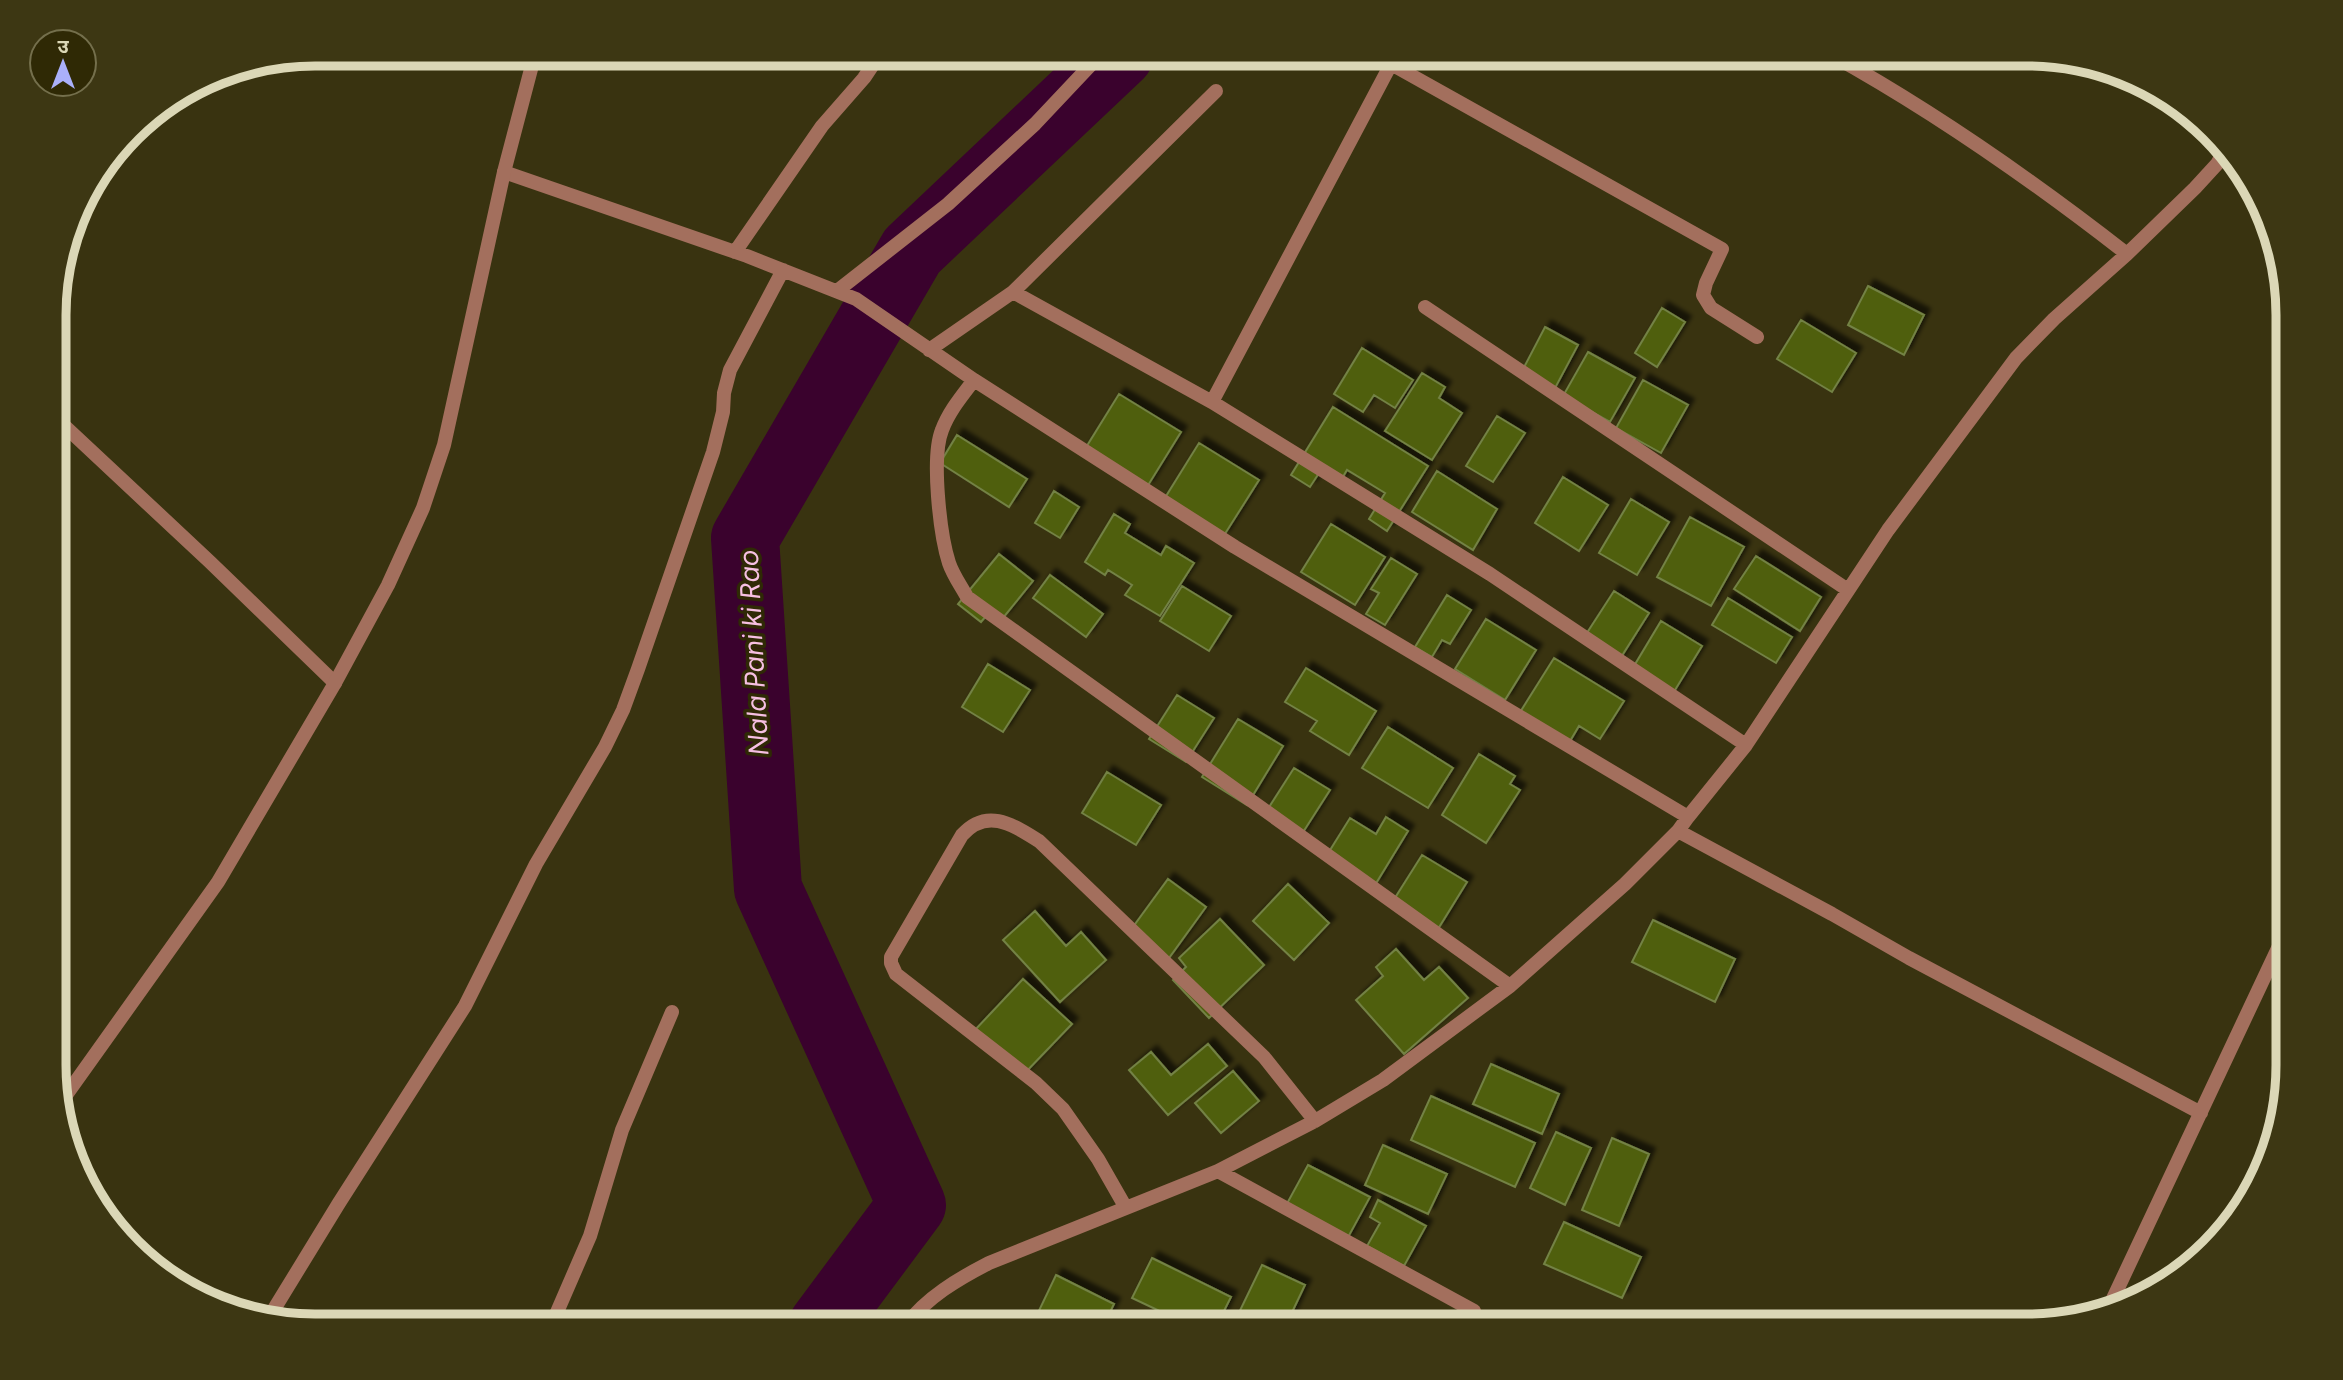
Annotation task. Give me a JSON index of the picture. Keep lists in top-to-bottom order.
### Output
{
  "water": ["Nala Pani ki Rao"],
  "north": "top"
}
